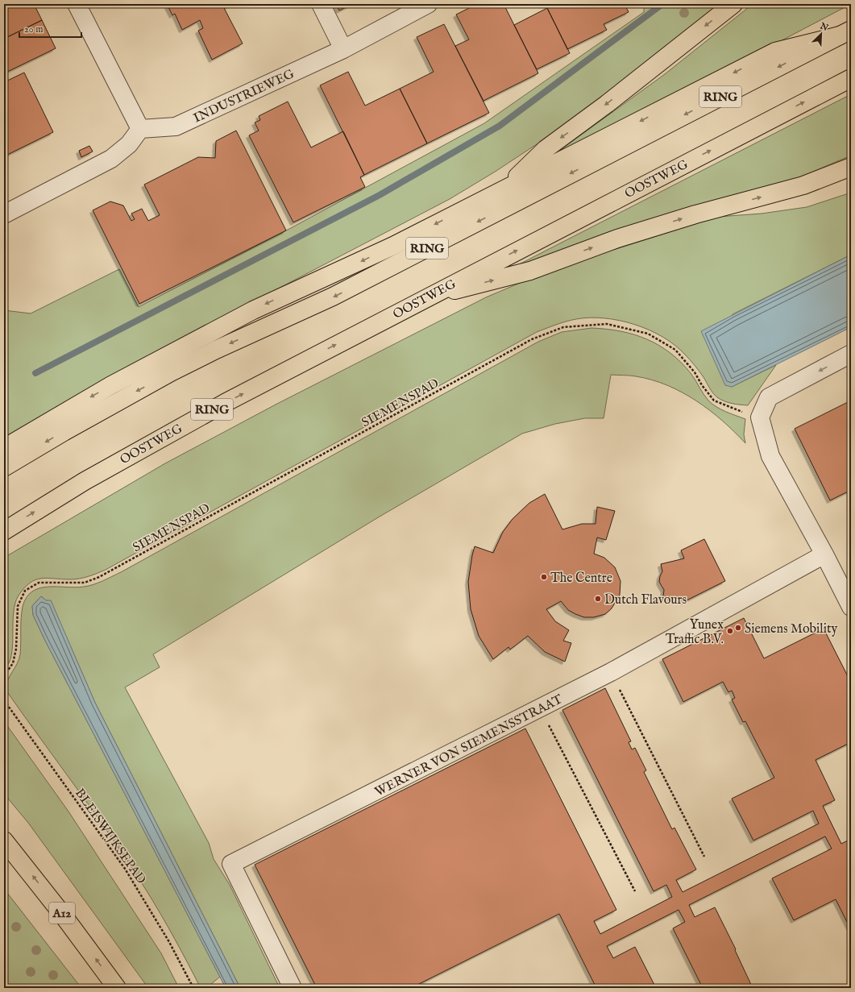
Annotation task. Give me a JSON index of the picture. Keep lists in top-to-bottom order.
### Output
{
  "streets": {
    "main road": ["RING", "OOSTWEG", "A12"],
    "street": ["INDUSTRIEWEG", "WERNER VON SIEMENSSTRAAT"],
    "path": ["SIEMENSPAD", "BLEISWIJKSEPAD"]
  },
  "places": [
    "The Centre",
    "Dutch Flavours",
    "Siemens Mobility",
    "Yunex Traffic B.V."
  ],
  "scale_bar": "20 m",
  "north": "top right"
}
